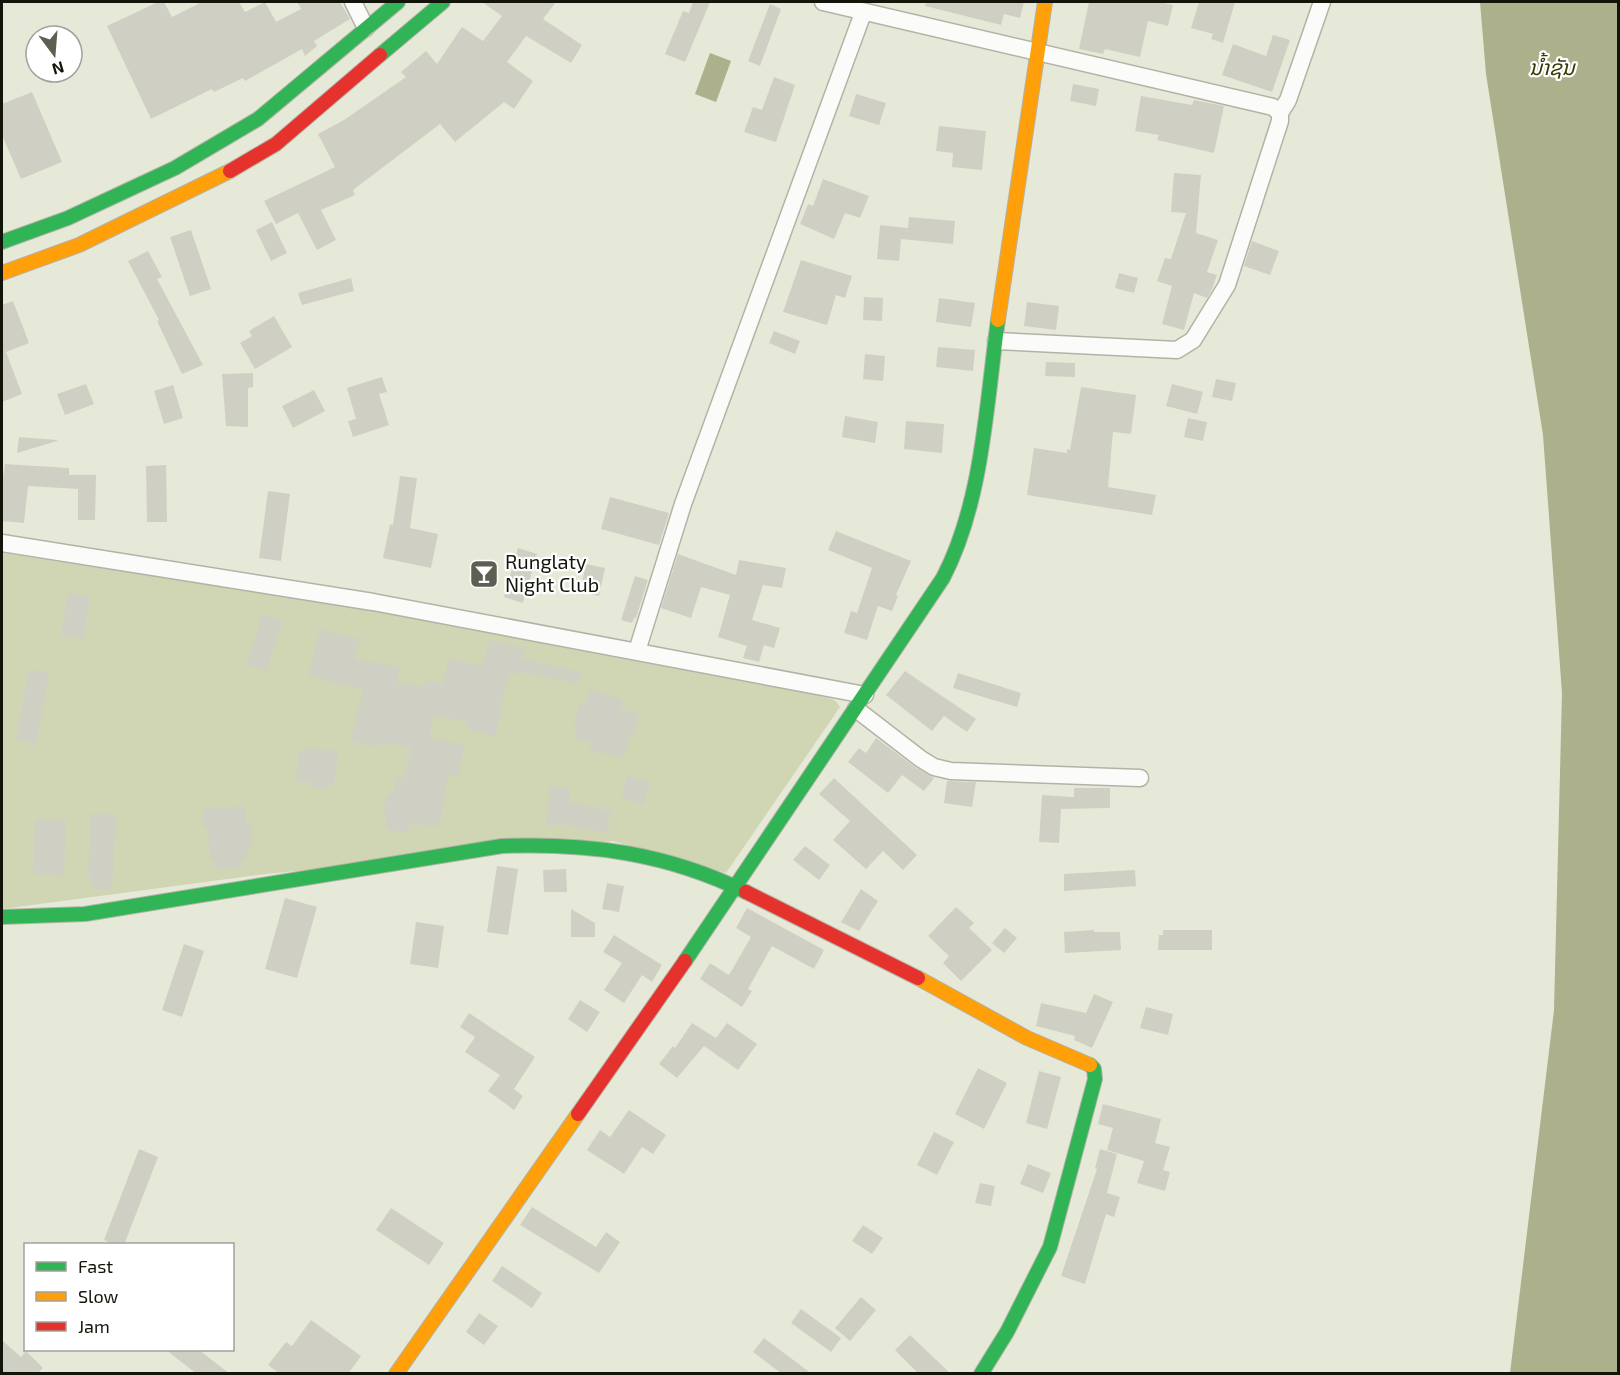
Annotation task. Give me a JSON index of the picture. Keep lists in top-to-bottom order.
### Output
{
  "water": ["ນ້ຳຊັນ"],
  "places": {
    "bar": ["Runglaty Night Club"]
  },
  "legend": ["Fast", "Slow", "Jam"],
  "north": "bottom"
}
